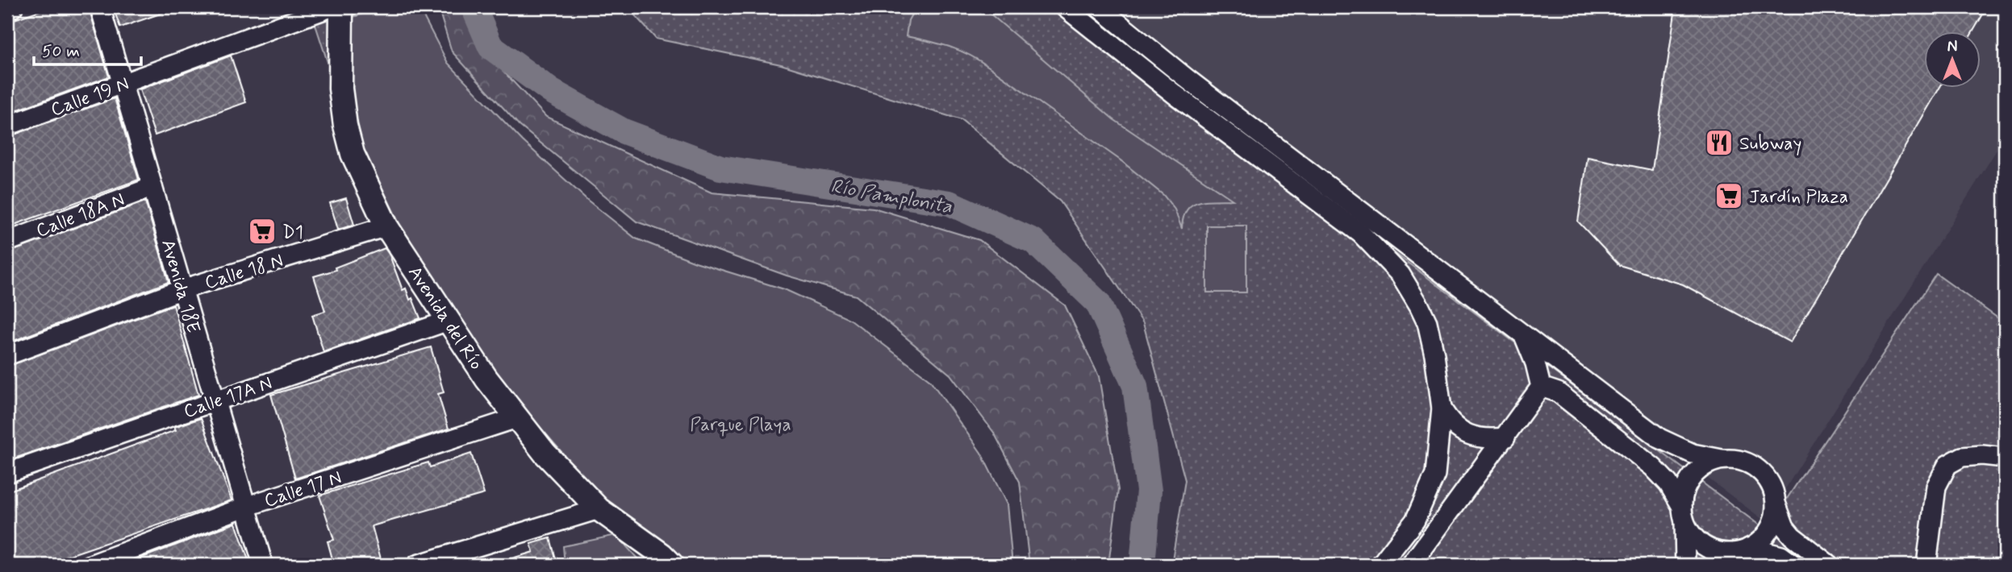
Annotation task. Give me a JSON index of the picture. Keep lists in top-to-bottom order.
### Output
{
  "streets": {
    "main road": ["Avenida del Río"],
    "street": [
      "Calle 19 N",
      "Calle 18A N",
      "Calle 18 N",
      "Avenida 18E",
      "Calle 17A N",
      "Calle 17 N"
    ]
  },
  "crossings": [
    ["Calle 19 N", "Avenida 18E"],
    ["Calle 18A N", "Avenida 18E"],
    ["Calle 18 N", "Avenida 18E"],
    ["Calle 18 N", "Avenida del Río"],
    ["Avenida 18E", "Calle 17A N"],
    ["Avenida 18E", "Calle 17 N"],
    ["Avenida del Río", "Calle 17A N"],
    ["Avenida del Río", "Calle 17 N"]
  ],
  "water": ["Río Pamplonita"],
  "parks": ["Parque Playa"],
  "places": {
    "restaurant": ["Subway"],
    "supermarket": ["Jardín Plaza", "D1"]
  },
  "scale_bar": "50 m",
  "north": "top"
}
